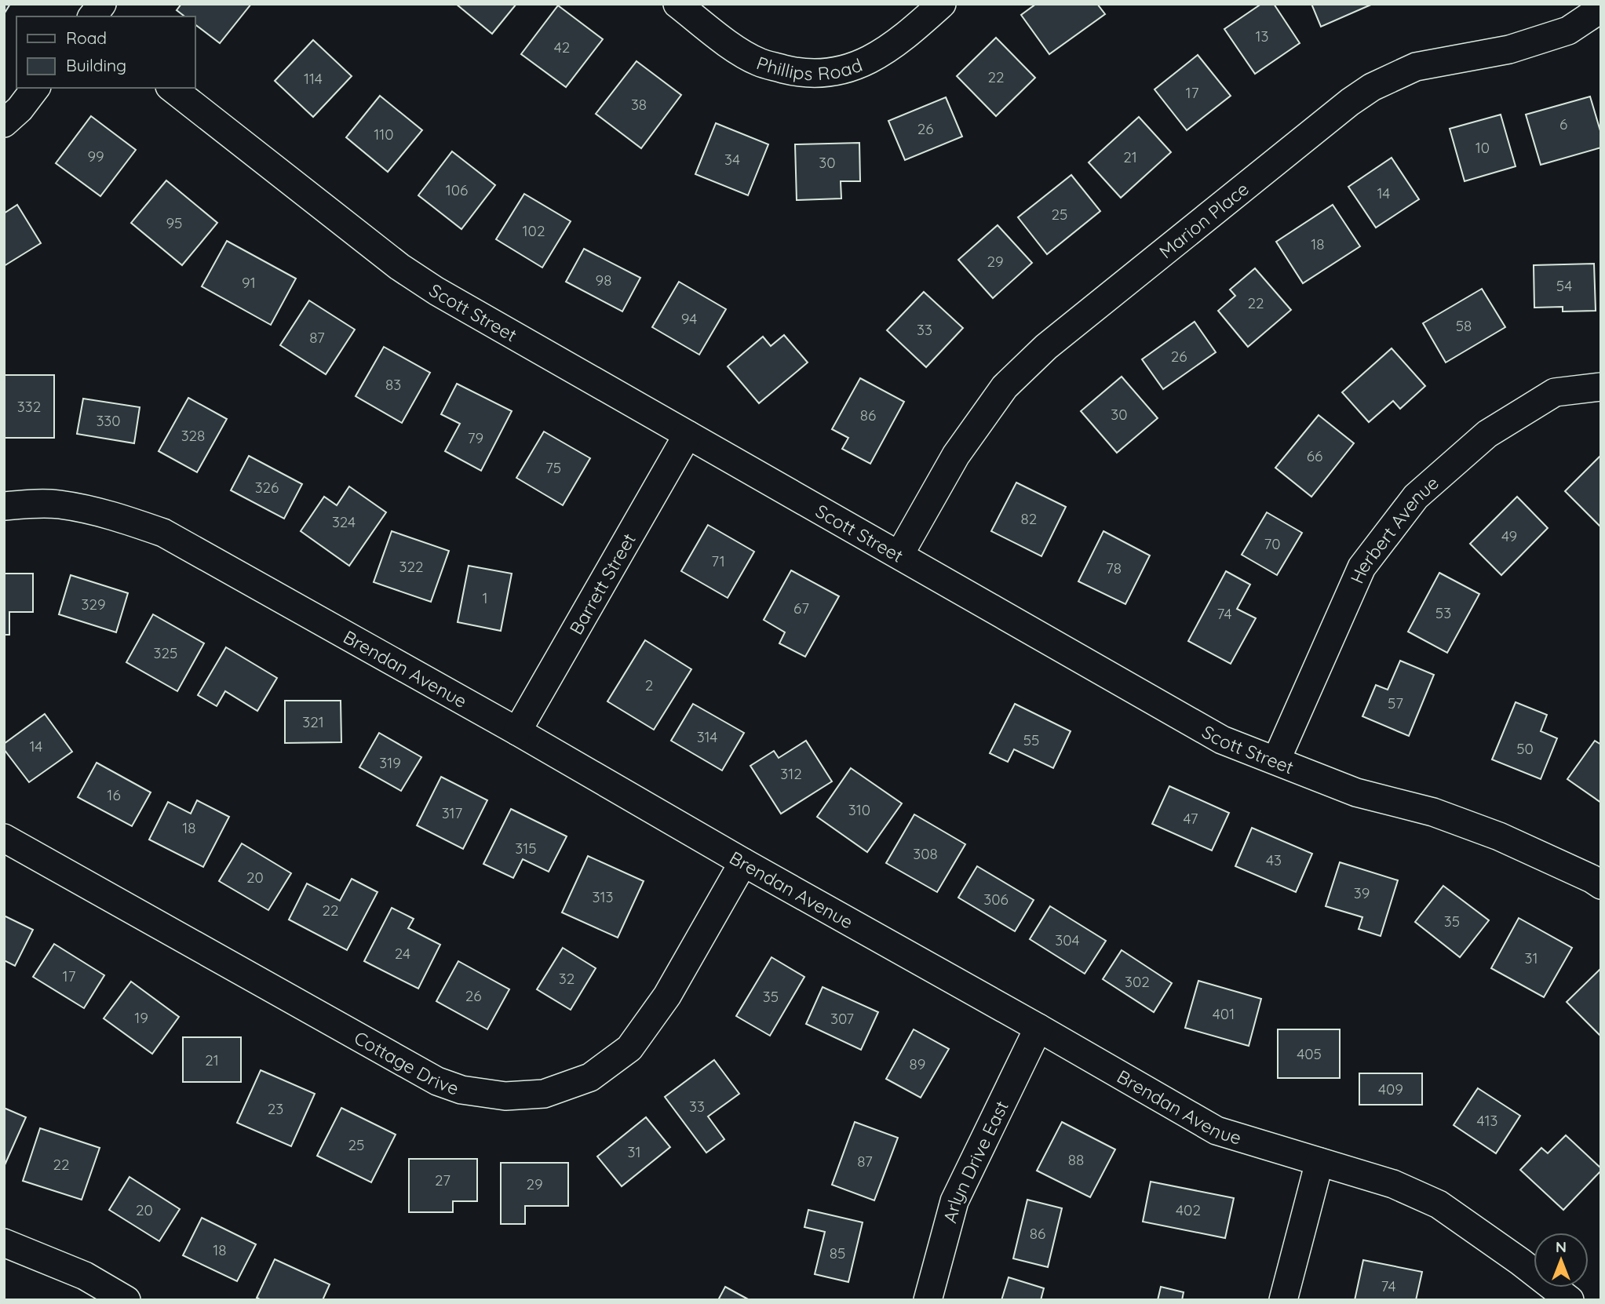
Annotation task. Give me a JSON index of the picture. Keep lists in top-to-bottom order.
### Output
{
  "streets": {
    "street": [
      "Phillips Road",
      "Marion Place",
      "Scott Street",
      "Herbert Avenue",
      "Barrett Street",
      "Brendan Avenue",
      "Cottage Drive",
      "Arlyn Drive East"
    ]
  },
  "crossings": [
    ["Marion Place", "Scott Street"],
    ["Scott Street", "Herbert Avenue"],
    ["Scott Street", "Barrett Street"],
    ["Barrett Street", "Brendan Avenue"],
    ["Brendan Avenue", "Cottage Drive"],
    ["Brendan Avenue", "Arlyn Drive East"]
  ],
  "house_numbers": [
    "13",
    "42",
    "22",
    "114",
    "17",
    "38",
    "6",
    "26",
    "110",
    "10",
    "99",
    "21",
    "34",
    "30",
    "106",
    "14",
    "25",
    "95",
    "102",
    "18",
    "29",
    "98",
    "91",
    "54",
    "22",
    "94",
    "58",
    "33",
    "87",
    "26",
    "83",
    "332",
    "30",
    "86",
    "330",
    "328",
    "79",
    "66",
    "75",
    "326",
    "82",
    "324",
    "49",
    "70",
    "71",
    "322",
    "78",
    "1",
    "329",
    "67",
    "53",
    "74",
    "325",
    "2",
    "57",
    "321",
    "314",
    "55",
    "14",
    "50",
    "319",
    "312",
    "16",
    "310",
    "317",
    "47",
    "18",
    "315",
    "308",
    "43",
    "20",
    "39",
    "313",
    "306",
    "22",
    "35",
    "304",
    "24",
    "31",
    "17",
    "32",
    "302",
    "26",
    "35",
    "401",
    "19",
    "307",
    "405",
    "21",
    "89",
    "409",
    "33",
    "23",
    "413",
    "25",
    "31",
    "88",
    "87",
    "22",
    "27",
    "29",
    "20",
    "402",
    "86",
    "18",
    "85",
    "74"
  ],
  "legend": ["Road", "Building"],
  "north": "top"
}
